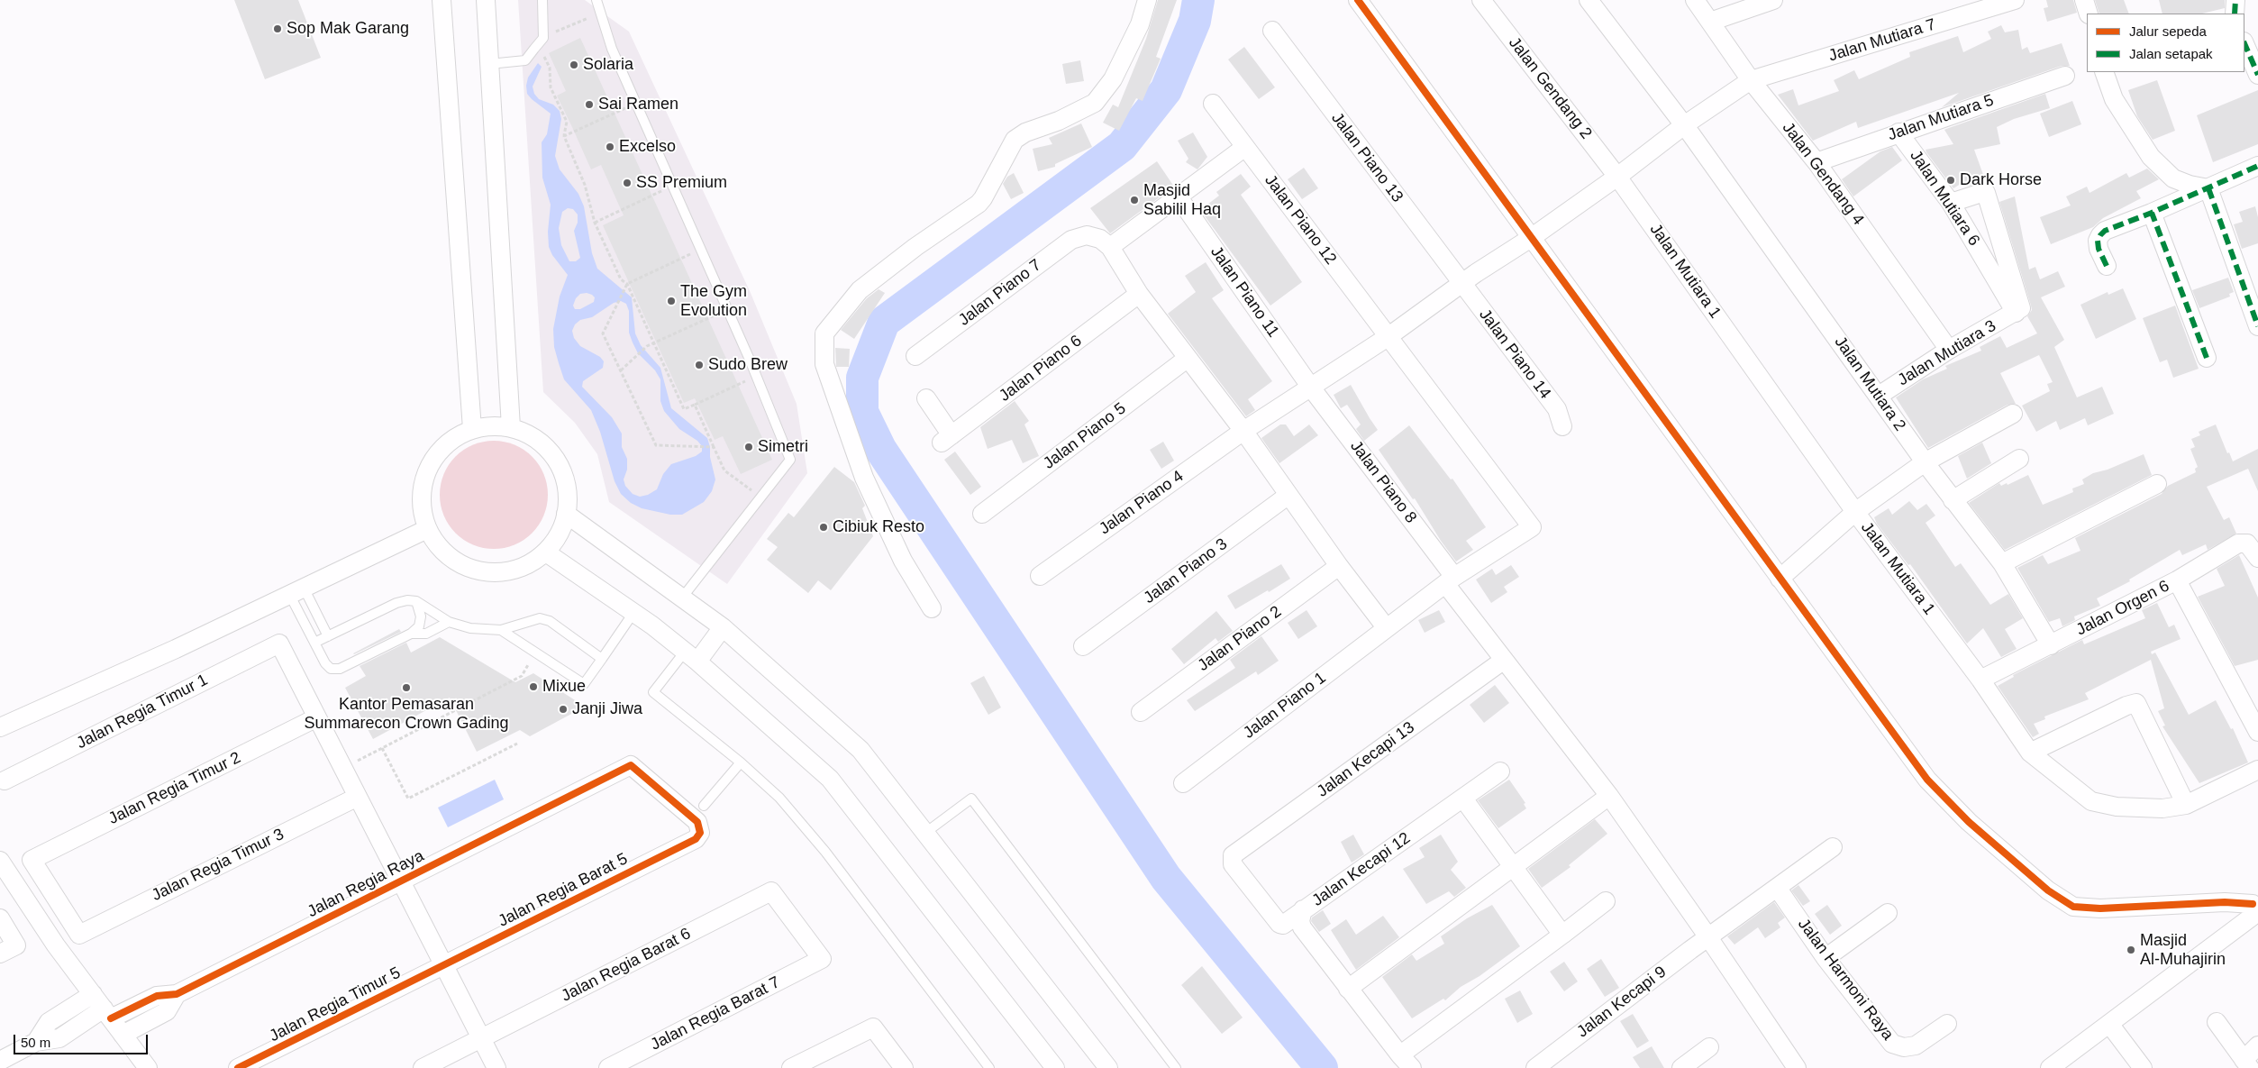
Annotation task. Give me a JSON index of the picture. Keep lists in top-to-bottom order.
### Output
{
  "streets": {
    "street": [
      "Jalan Mutiara 7",
      "Jalan Gendang 2",
      "Jalan Mutiara 5",
      "Jalan Piano 13",
      "Jalan Gendang 4",
      "Jalan Mutiara 6",
      "Jalan Piano 12",
      "Jalan Mutiara 1",
      "Jalan Piano 11",
      "Jalan Piano 7",
      "Jalan Mutiara 3",
      "Jalan Piano 14",
      "Jalan Piano 6",
      "Jalan Mutiara 2",
      "Jalan Piano 5",
      "Jalan Piano 8",
      "Jalan Piano 4",
      "Jalan Piano 3",
      "Jalan Orgen 6",
      "Jalan Piano 2",
      "Jalan Piano 1",
      "Jalan Regia Timur 1",
      "Jalan Kecapi 13",
      "Jalan Regia Timur 2",
      "Jalan Regia Timur 3",
      "Jalan Kecapi 12",
      "Jalan Regia Raya",
      "Jalan Regia Barat 5",
      "Jalan Regia Barat 6",
      "Jalan Harmoni Raya",
      "Jalan Kecapi 9",
      "Jalan Regia Timur 5",
      "Jalan Regia Barat 7"
    ]
  },
  "crossings": [
    ["Jalan Mutiara 7", "Jalan Gendang 2"],
    ["Jalan Mutiara 7", "Jalan Gendang 4"],
    ["Jalan Mutiara 7", "Jalan Mutiara 1"],
    ["Jalan Mutiara 7", "Jalan Mutiara 2"],
    ["Jalan Mutiara 7", "Jalan Piano 4"],
    ["Jalan Gendang 2", "Jalan Mutiara 1"],
    ["Jalan Mutiara 5", "Jalan Gendang 4"],
    ["Jalan Mutiara 5", "Jalan Mutiara 6"],
    ["Jalan Piano 13", "Jalan Piano 14"],
    ["Jalan Piano 13", "Jalan Piano 4"],
    ["Jalan Gendang 4", "Jalan Mutiara 3"],
    ["Jalan Mutiara 6", "Jalan Mutiara 3"],
    ["Jalan Piano 12", "Jalan Piano 8"],
    ["Jalan Piano 12", "Jalan Piano 4"],
    ["Jalan Piano 12", "Jalan Piano 1"],
    ["Jalan Mutiara 1", "Jalan Orgen 6"],
    ["Jalan Piano 11", "Jalan Piano 8"],
    ["Jalan Piano 11", "Jalan Piano 4"],
    ["Jalan Mutiara 3", "Jalan Mutiara 2"],
    ["Jalan Piano 14", "Jalan Piano 4"],
    ["Jalan Mutiara 2", "Jalan Orgen 6"],
    ["Jalan Piano 8", "Jalan Piano 4"],
    ["Jalan Piano 8", "Jalan Piano 1"],
    ["Jalan Piano 8", "Jalan Kecapi 13"],
    ["Jalan Piano 8", "Jalan Kecapi 9"],
    ["Jalan Regia Timur 1", "Jalan Regia Timur 2"],
    ["Jalan Kecapi 13", "Jalan Kecapi 12"],
    ["Jalan Regia Timur 2", "Jalan Regia Timur 3"],
    ["Jalan Regia Raya", "Jalan Regia Barat 5"],
    ["Jalan Regia Barat 5", "Jalan Regia Timur 5"],
    ["Jalan Regia Barat 6", "Jalan Regia Barat 7"],
    ["Jalan Harmoni Raya", "Jalan Kecapi 9"]
  ],
  "places": [
    "Sop Mak Garang",
    "Solaria",
    "Sai Ramen",
    "Excelso",
    "Dark Horse",
    "SS Premium",
    "Masjid Sabilil Haq",
    "The Gym Evolution",
    "Sudo Brew",
    "Simetri",
    "Cibiuk Resto",
    "Mixue",
    "Kantor Pemasaran Summarecon Crown Gading",
    "Janji Jiwa",
    "Masjid Al-Muhajirin"
  ],
  "legend": ["Jalur sepeda", "Jalan setapak"],
  "scale_bar": "50 m"
}
